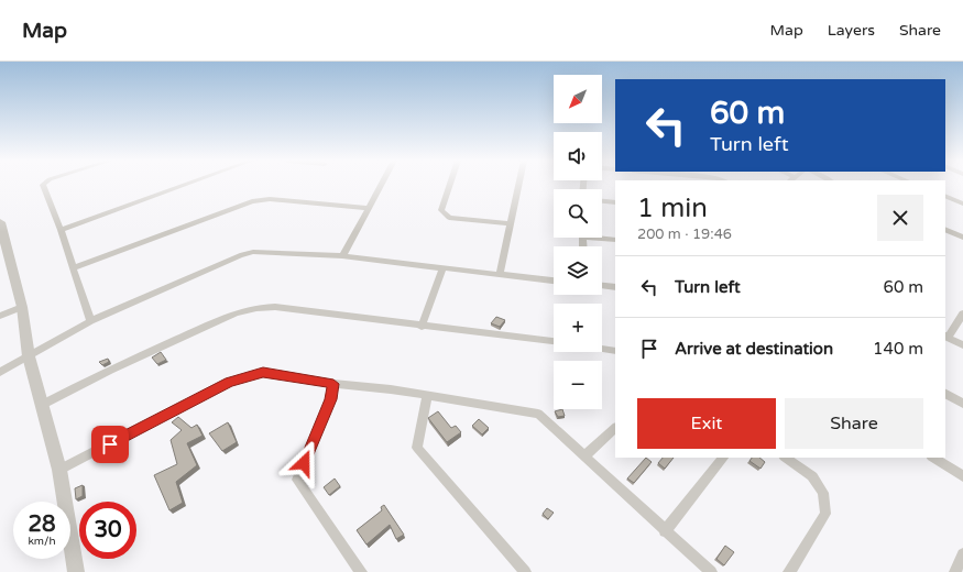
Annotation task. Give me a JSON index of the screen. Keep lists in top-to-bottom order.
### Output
{
  "north": "bottom left",
  "page": {
    "header": "Map",
    "nav": ["Map", "Layers", "Share"],
    "map_buttons": ["+", "−"],
    "turn": ["60 m", "Turn left"],
    "heading": ["1 min", "200 m · 19:46"],
    "list": [
      {
        "name": "Turn left",
        "value": "60 m"
      },
      {
        "name": "Arrive at destination",
        "value": "140 m"
      }
    ],
    "buttons": ["Exit", "Share"],
    "speed": "28 km/h",
    "limit": "30"
  }
}
